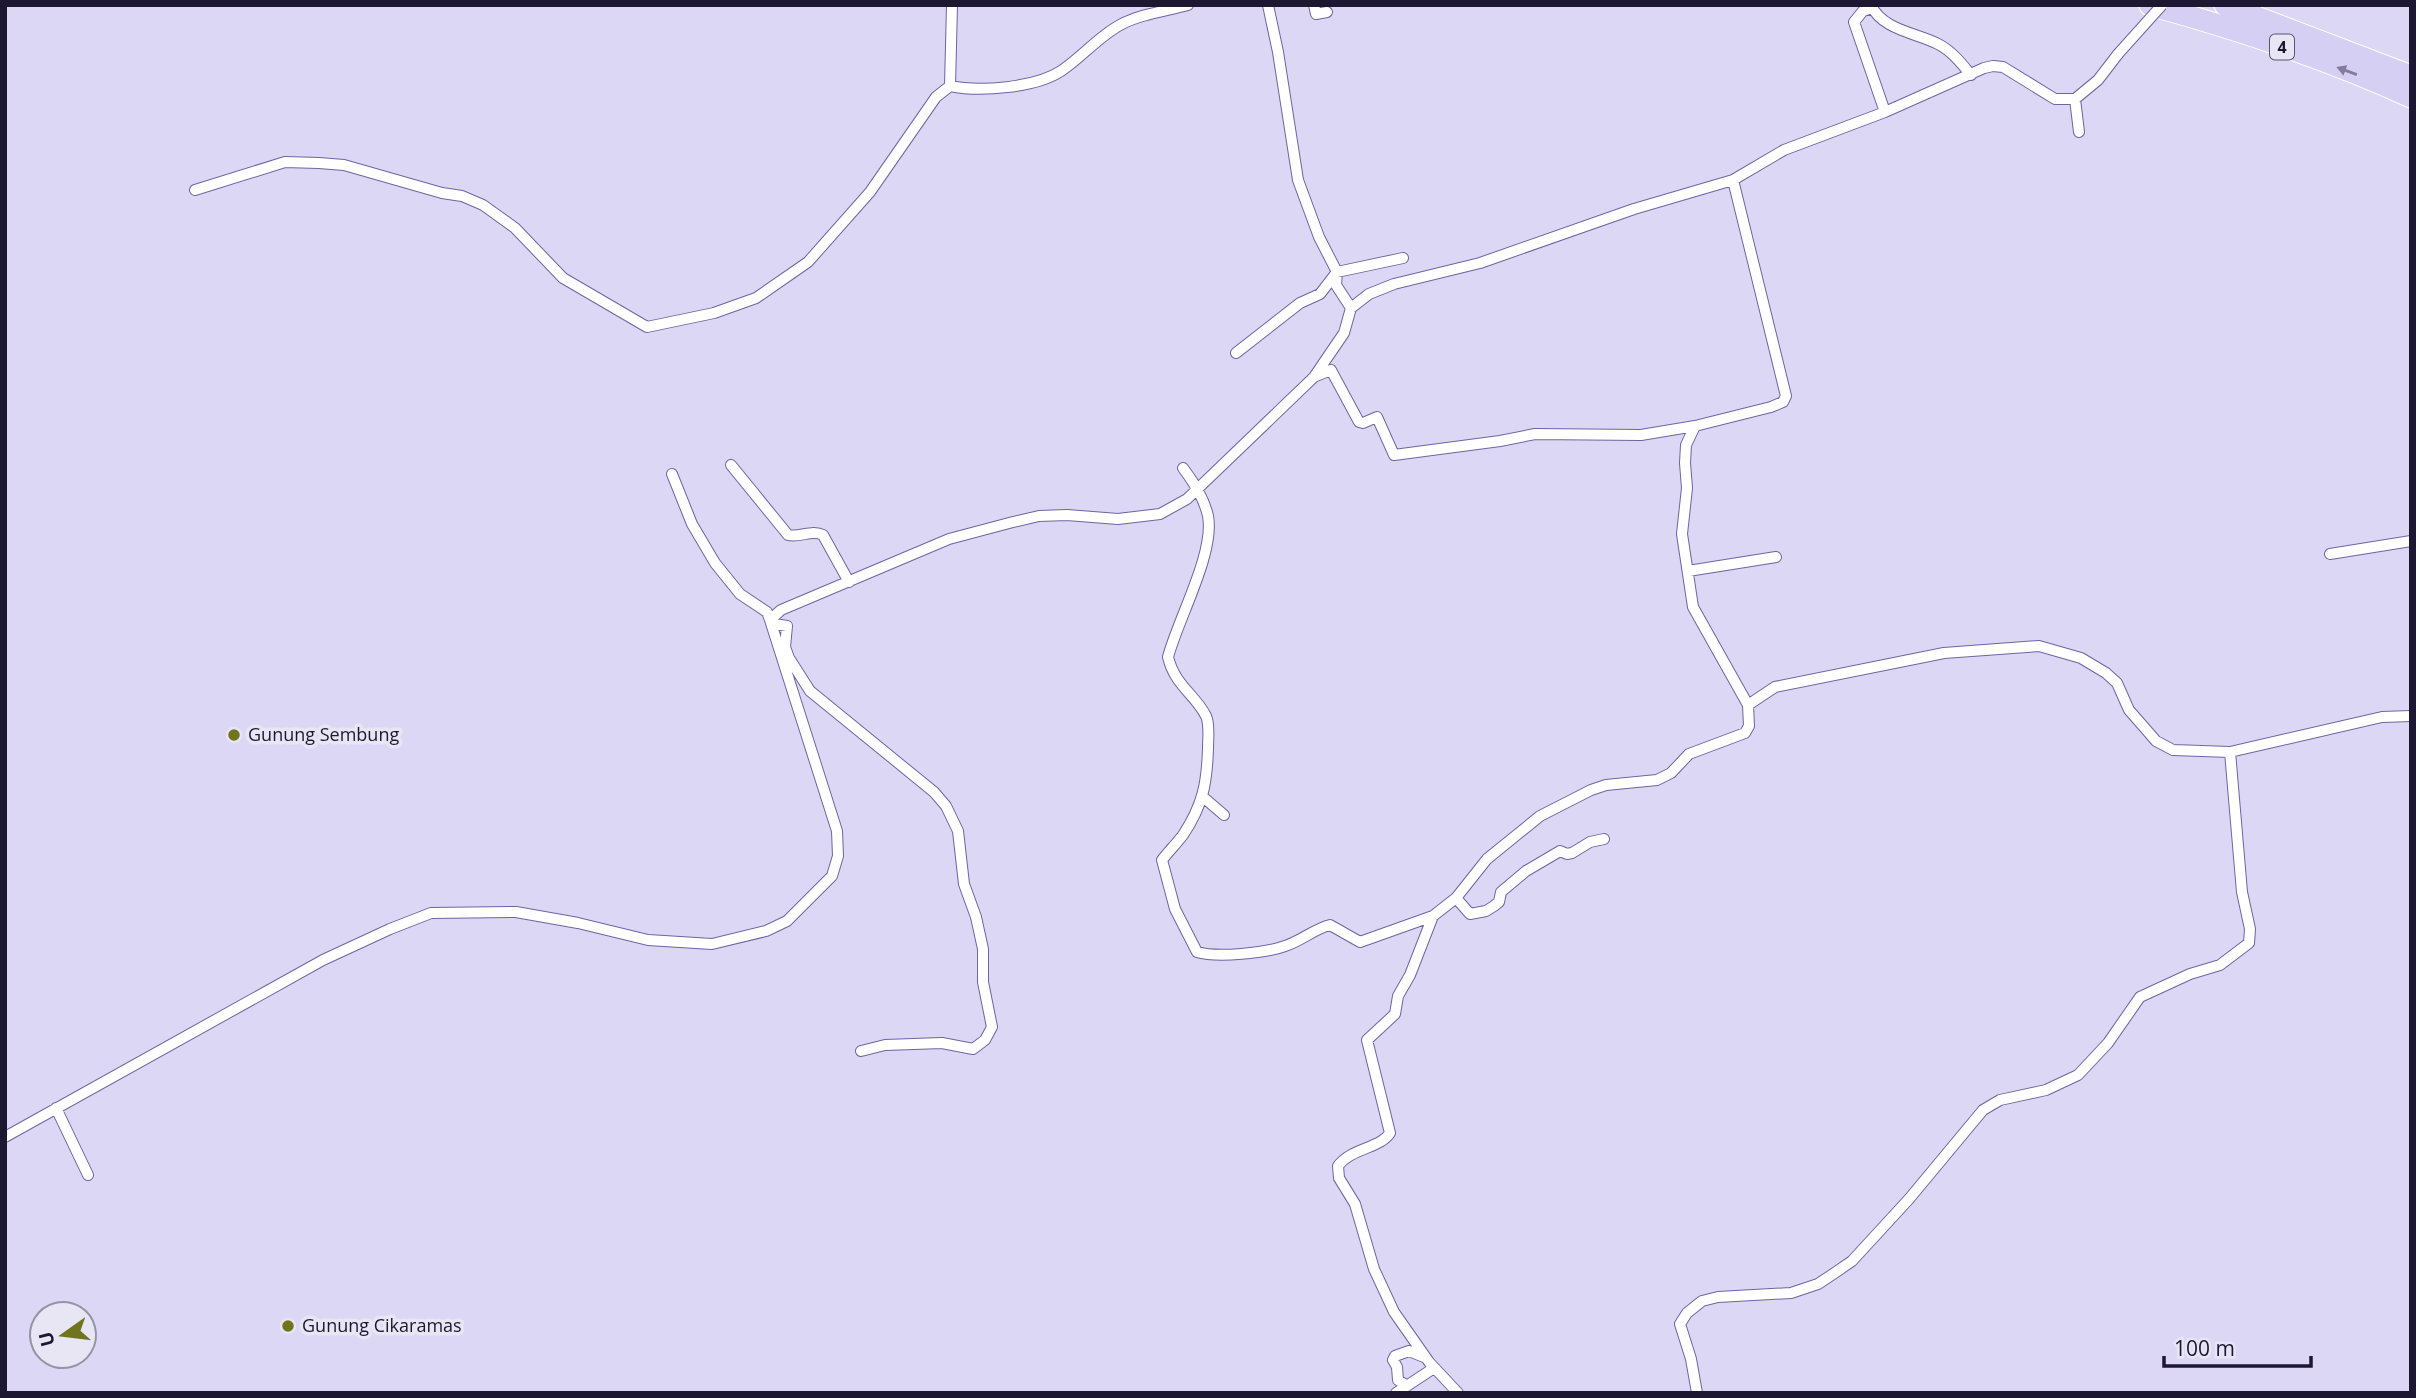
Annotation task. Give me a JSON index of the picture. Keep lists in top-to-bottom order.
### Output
{
  "streets": {
    "highway": ["4"]
  },
  "places": ["Gunung Sembung", "Gunung Cikaramas"],
  "scale_bar": "100 m",
  "north": "left"
}
